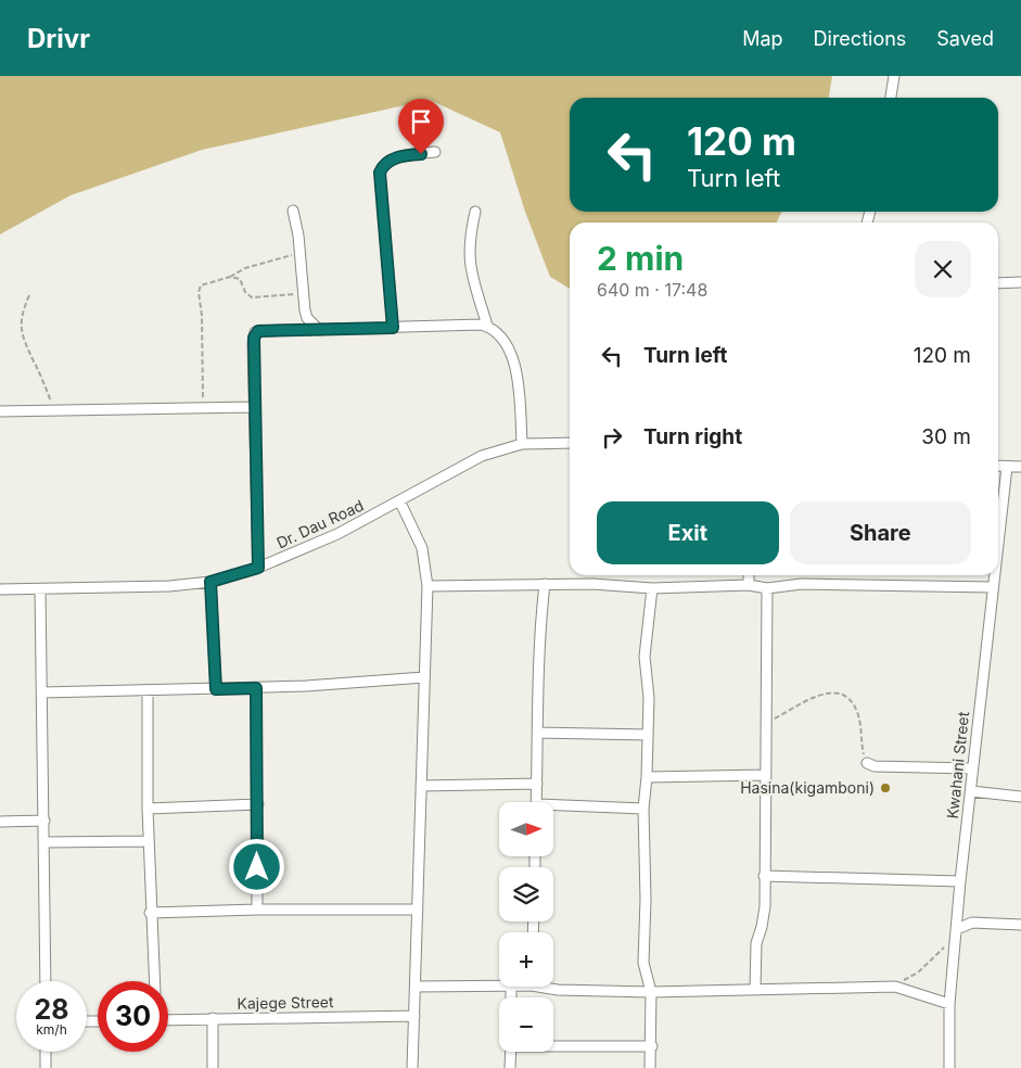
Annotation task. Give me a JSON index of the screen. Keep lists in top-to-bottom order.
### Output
{
  "streets": {
    "street": ["Dr. Dau Road", "Kwahani Street", "Kajege Street"]
  },
  "places": ["Hasina(kigamboni)"],
  "north": "right",
  "page": {
    "header": "Drivr",
    "nav": ["Map", "Directions", "Saved"],
    "turn": ["120 m", "Turn left"],
    "heading": ["2 min", "640 m · 17:48"],
    "list": [
      {
        "name": "Turn left",
        "value": "120 m"
      },
      {
        "name": "Turn right",
        "value": "30 m"
      }
    ],
    "buttons": ["Exit", "Share"],
    "map_buttons": ["+", "−"],
    "speed": "28 km/h",
    "limit": "30"
  }
}
